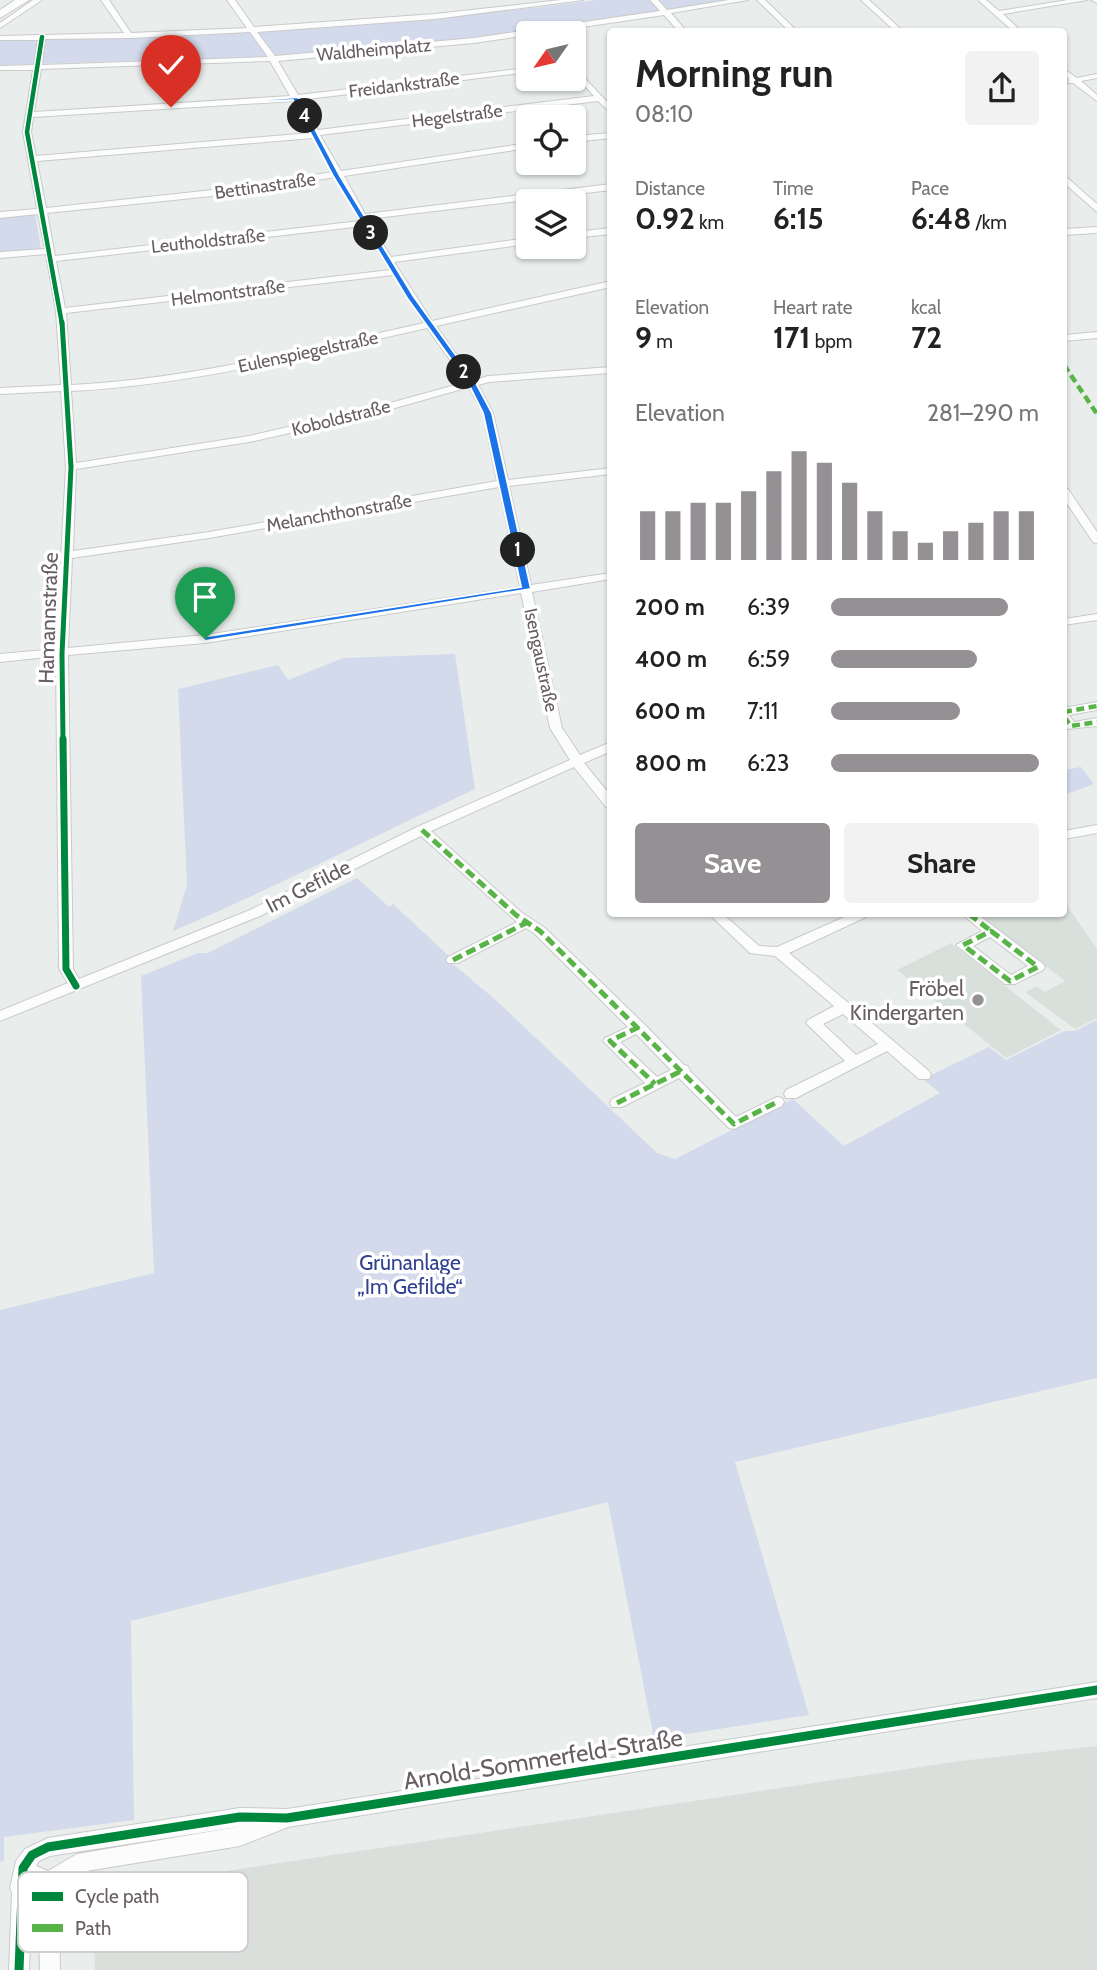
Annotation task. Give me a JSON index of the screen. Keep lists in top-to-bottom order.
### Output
{
  "streets": {
    "street": [
      "Waldheimplatz",
      "Freidankstraße",
      "Hegelstraße",
      "Bettinastraße",
      "Leutholdstraße",
      "Helmontstraße",
      "Eulenspiegelstraße",
      "Koboldstraße",
      "Melanchthonstraße",
      "Hamannstraße",
      "Isengaustraße",
      "Im Gefilde",
      "Arnold-Sommerfeld-Straße"
    ]
  },
  "crossings": [
    ["Waldheimplatz", "Hamannstraße"],
    ["Waldheimplatz", "Isengaustraße"],
    ["Freidankstraße", "Hamannstraße"],
    ["Freidankstraße", "Isengaustraße"],
    ["Hegelstraße", "Hamannstraße"],
    ["Hegelstraße", "Isengaustraße"],
    ["Bettinastraße", "Hamannstraße"],
    ["Bettinastraße", "Isengaustraße"],
    ["Leutholdstraße", "Hamannstraße"],
    ["Leutholdstraße", "Isengaustraße"],
    ["Helmontstraße", "Hamannstraße"],
    ["Helmontstraße", "Isengaustraße"],
    ["Eulenspiegelstraße", "Hamannstraße"],
    ["Eulenspiegelstraße", "Isengaustraße"],
    ["Koboldstraße", "Hamannstraße"],
    ["Koboldstraße", "Isengaustraße"],
    ["Melanchthonstraße", "Hamannstraße"],
    ["Melanchthonstraße", "Isengaustraße"],
    ["Hamannstraße", "Im Gefilde"],
    ["Isengaustraße", "Im Gefilde"]
  ],
  "parks": ["Grünanlage „Im Gefilde“"],
  "places": ["Fröbel Kindergarten"],
  "legend": ["Cycle path", "Path"],
  "north": "bottom left",
  "page": {
    "heading": ["Morning run", "08:10"],
    "pins": [
      "4",
      "3",
      "2",
      "1"
    ],
    "stats": [
      ["Distance", "0.92 km"],
      ["Time", "6:15"],
      ["Pace", "6:48 /km"],
      ["Elevation", "9 m"],
      ["Heart rate", "171 bpm"],
      ["kcal", "72"]
    ],
    "chart": ["Elevation", "281–290 m"],
    "list": [
      {
        "name": "200 m",
        "note": "6:39"
      },
      {
        "name": "400 m",
        "note": "6:59"
      },
      {
        "name": "600 m",
        "note": "7:11"
      },
      {
        "name": "800 m",
        "note": "6:23"
      }
    ],
    "buttons": ["Save", "Share"]
  }
}
